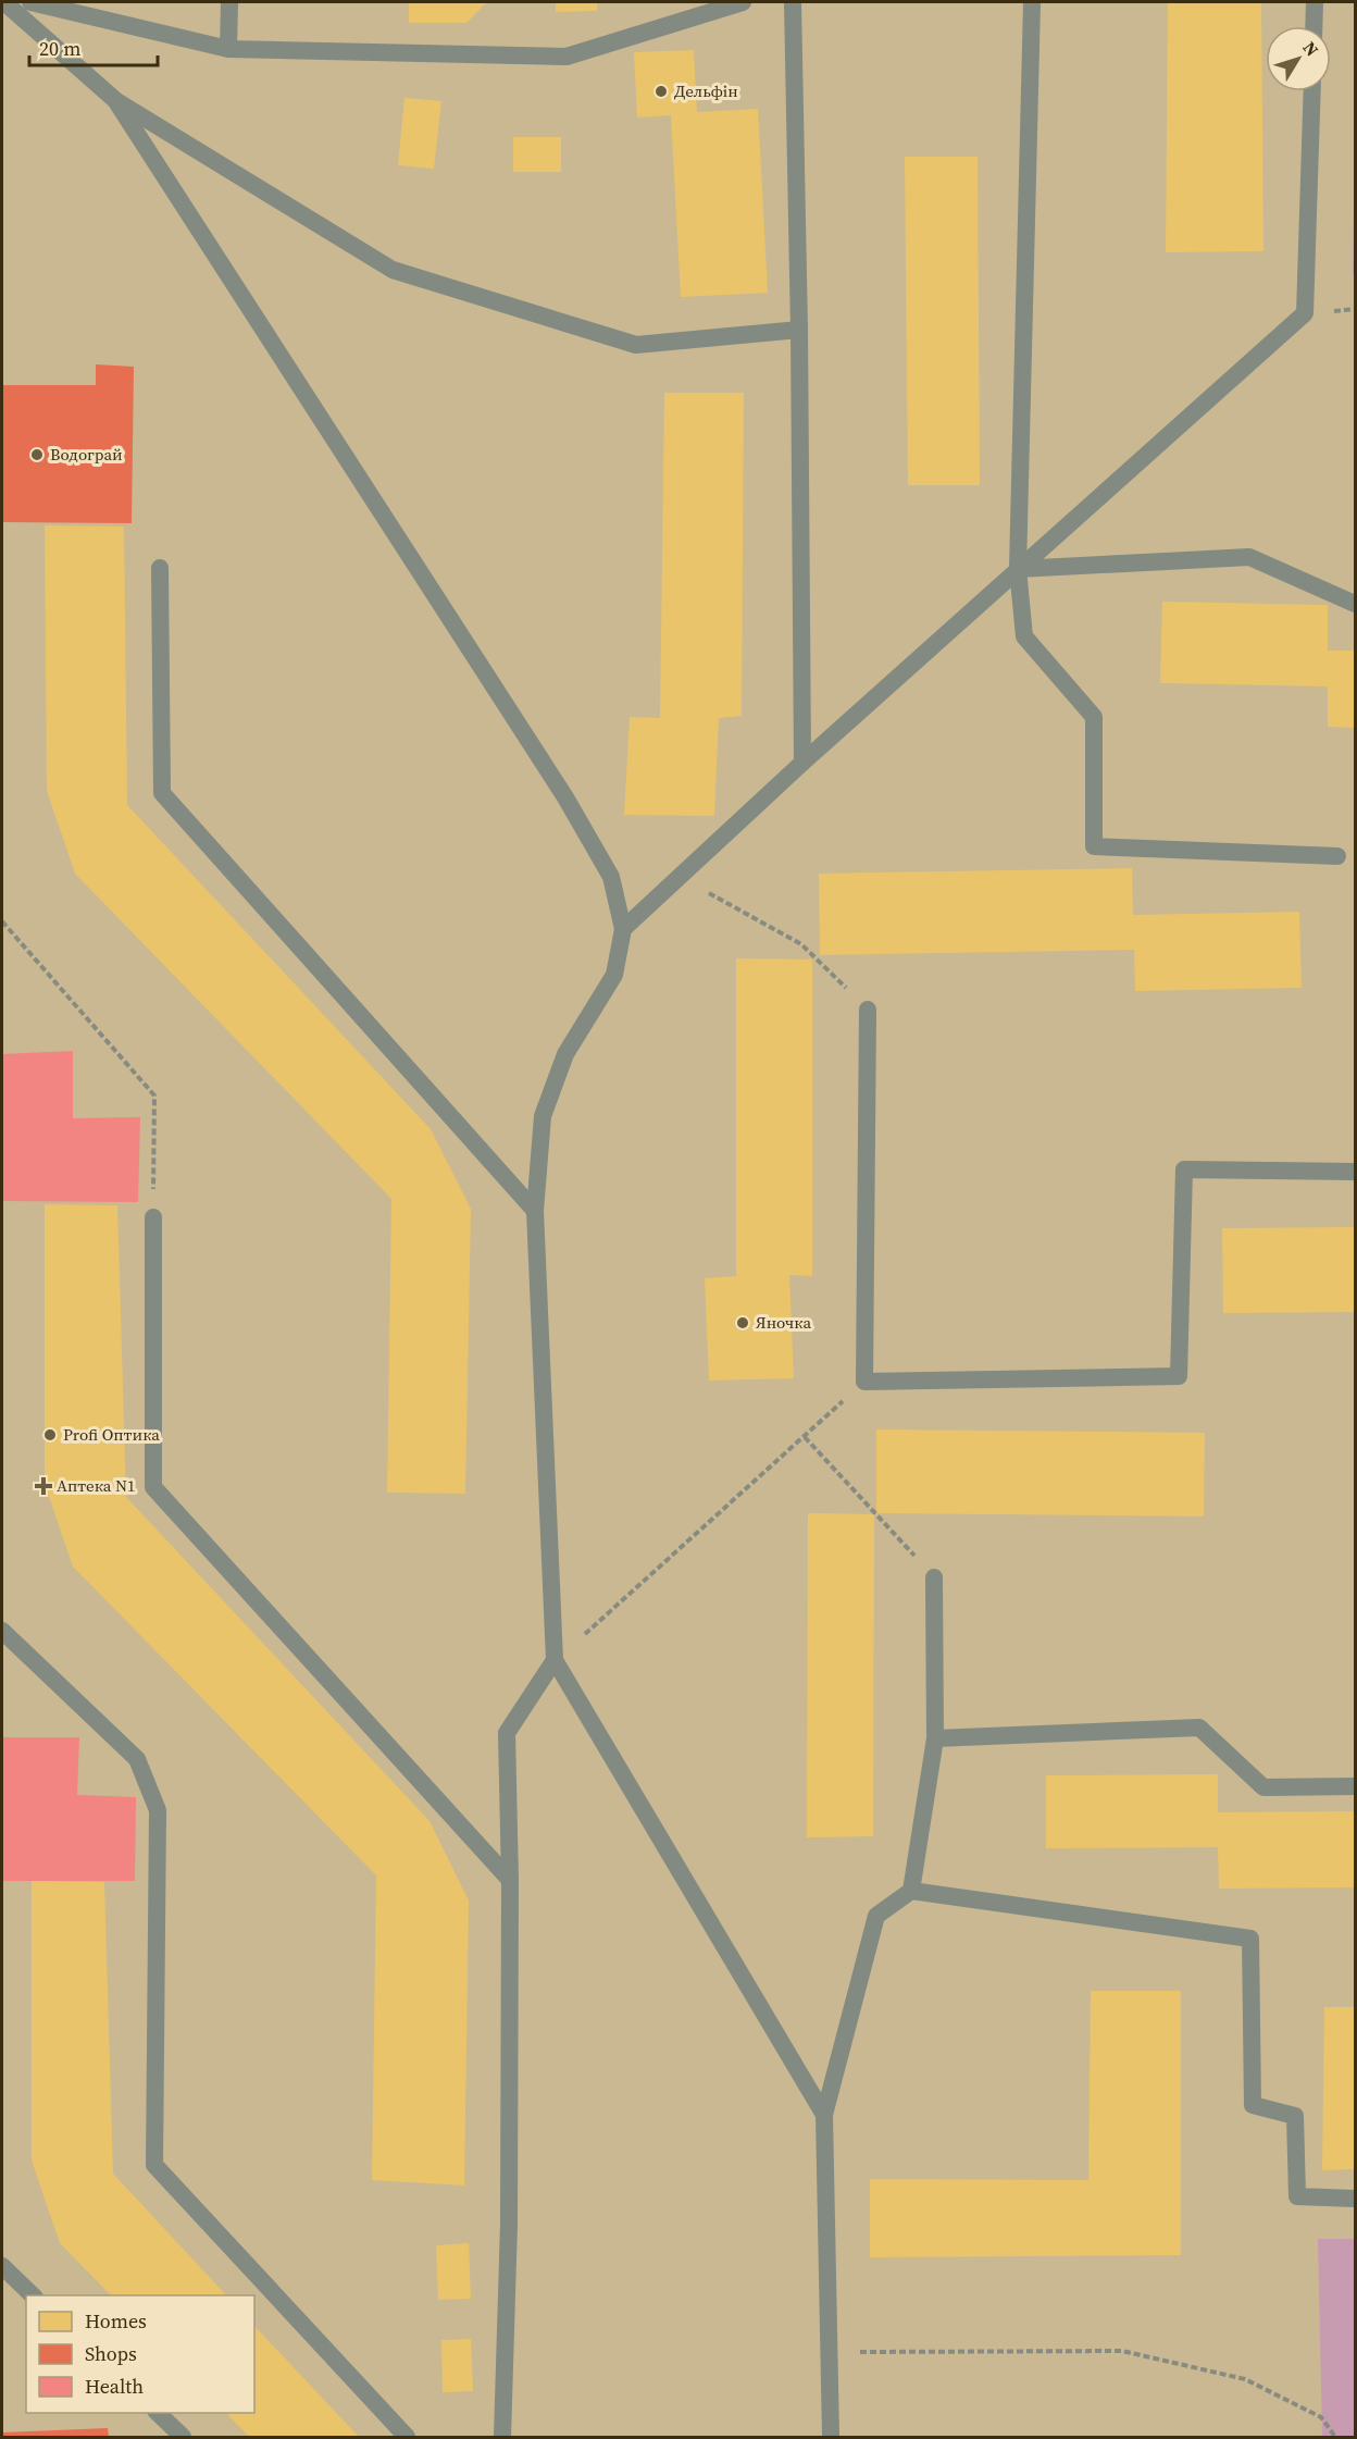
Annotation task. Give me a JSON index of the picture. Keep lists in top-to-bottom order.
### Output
{
  "places": {
    "other": [
      "Дельфін",
      "Водограй",
      "Яночка",
      "Profi Оптика"
    ],
    "health": ["Аптека N1"]
  },
  "legend": ["Homes", "Shops", "Health"],
  "scale_bar": "20 m",
  "north": "top right"
}
